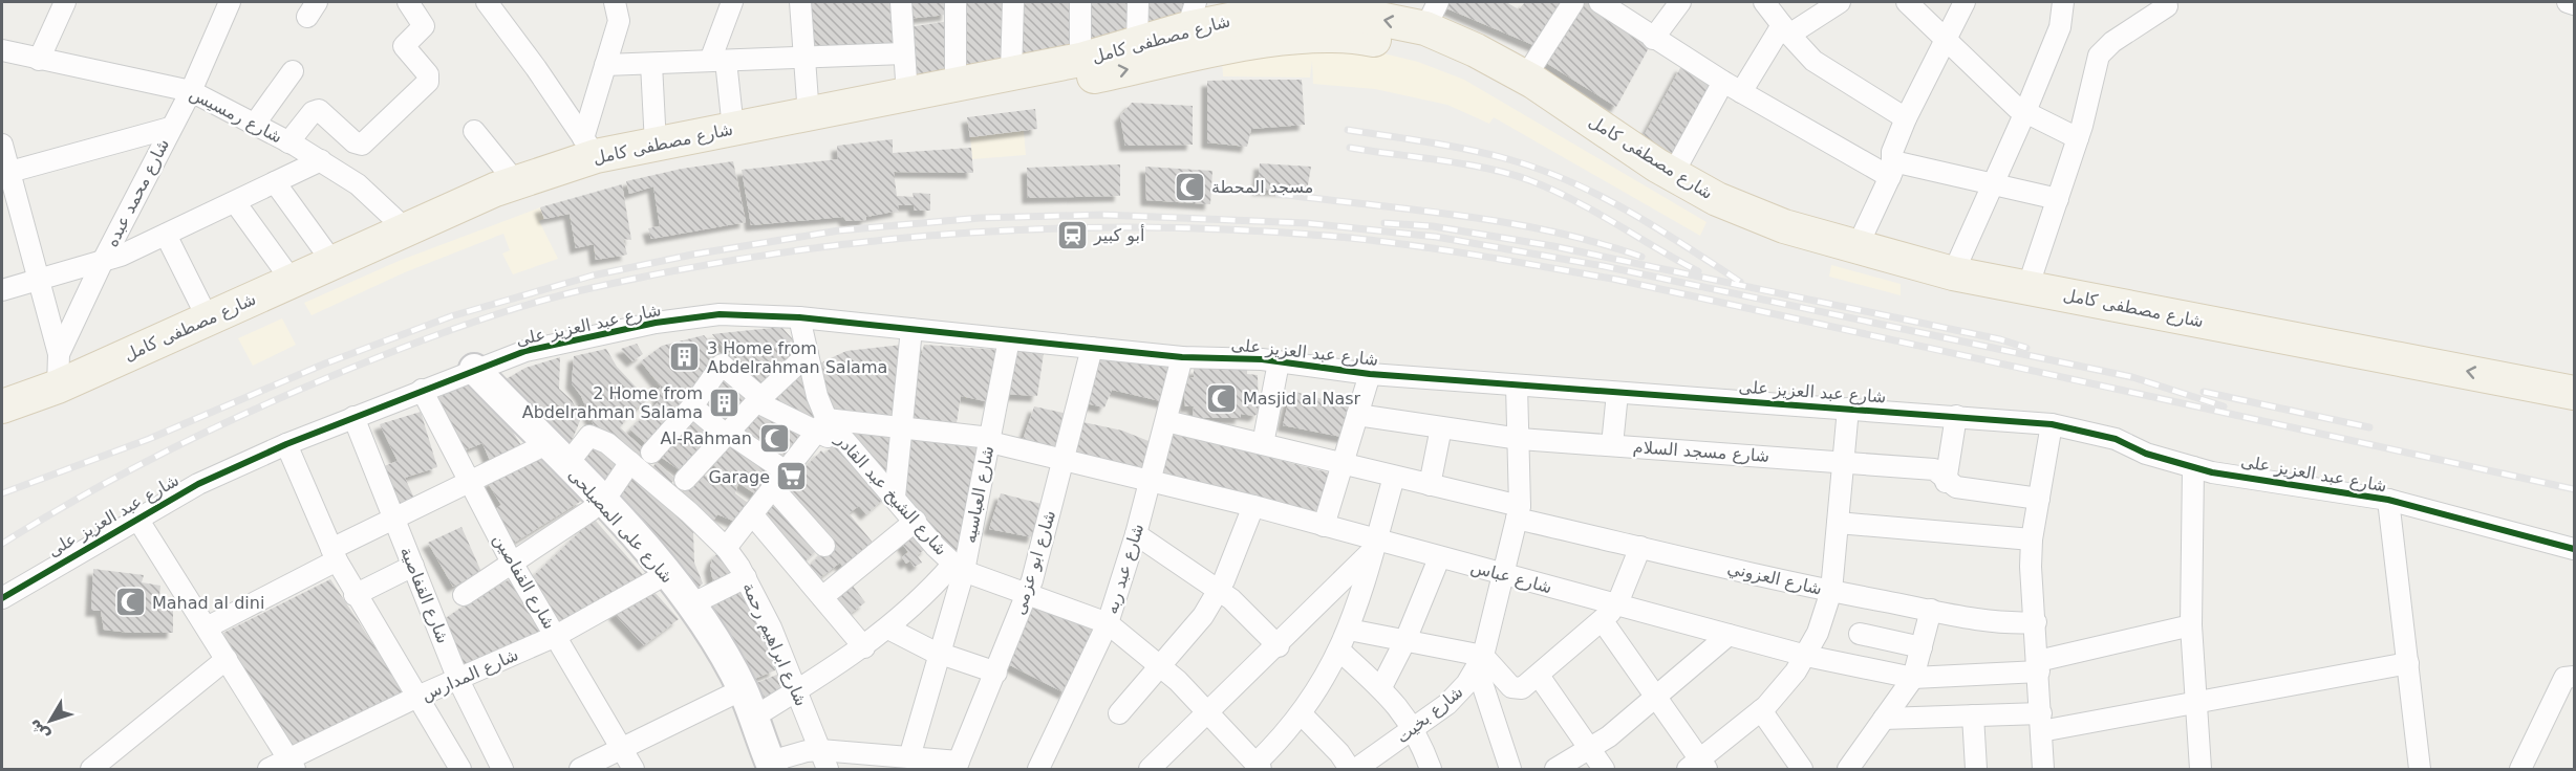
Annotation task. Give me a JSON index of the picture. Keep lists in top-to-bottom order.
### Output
{
  "streets": {
    "main road": ["شارع مصطفى كامل"],
    "street": [
      "شارع رمسيس",
      "شارع محمد عبده",
      "شارع عبد العزيز على",
      "شارع مسجد السلام",
      "شارع الشيخ عبد القادر",
      "شارع العباسيه",
      "شارع على المصيلحى",
      "شارع ابو عزمى",
      "شارع عبد ربه",
      "شارع عباس",
      "شارع العزوني",
      "شارع القفاصين",
      "شارع القفاصية",
      "شارع ابراهيم رحمة",
      "شارع المدارس",
      "شارع بخيت"
    ]
  },
  "crossings": [
    ["شارع مصطفى كامل", "شارع رمسيس"],
    ["شارع مصطفى كامل", "شارع محمد عبده"],
    ["شارع رمسيس", "شارع محمد عبده"],
    ["شارع عبد العزيز على", "شارع الشيخ عبد القادر"],
    ["شارع عبد العزيز على", "شارع العباسيه"],
    ["شارع عبد العزيز على", "شارع على المصيلحى"],
    ["شارع عبد العزيز على", "شارع ابو عزمى"],
    ["شارع عبد العزيز على", "شارع عبد ربه"],
    ["شارع عبد العزيز على", "شارع القفاصين"],
    ["شارع عبد العزيز على", "شارع القفاصية"],
    ["شارع عبد العزيز على", "شارع بخيت"],
    ["شارع مسجد السلام", "شارع بخيت"],
    ["شارع الشيخ عبد القادر", "شارع العباسيه"],
    ["شارع الشيخ عبد القادر", "شارع ابو عزمى"],
    ["شارع الشيخ عبد القادر", "شارع عبد ربه"],
    ["شارع الشيخ عبد القادر", "شارع عباس"],
    ["شارع العباسيه", "شارع عباس"],
    ["شارع على المصيلحى", "شارع ابراهيم رحمة"],
    ["شارع على المصيلحى", "شارع المدارس"],
    ["شارع ابو عزمى", "شارع عباس"],
    ["شارع عبد ربه", "شارع عباس"],
    ["شارع عبد ربه", "شارع العزوني"],
    ["شارع عباس", "شارع بخيت"],
    ["شارع العزوني", "شارع بخيت"],
    ["شارع القفاصين", "شارع المدارس"],
    ["شارع القفاصية", "شارع المدارس"]
  ],
  "places": {
    "mosque": [
      "مسجد المحطة",
      "Masjid al Nasr",
      "Al-Rahman",
      "Mahad al dini"
    ],
    "station": ["أبو كبير"],
    "building": ["3 Home from Abdelrahman Salama", "2 Home from Abdelrahman Salama"],
    "supermarket": ["Garage"]
  },
  "north": "bottom left"
}
